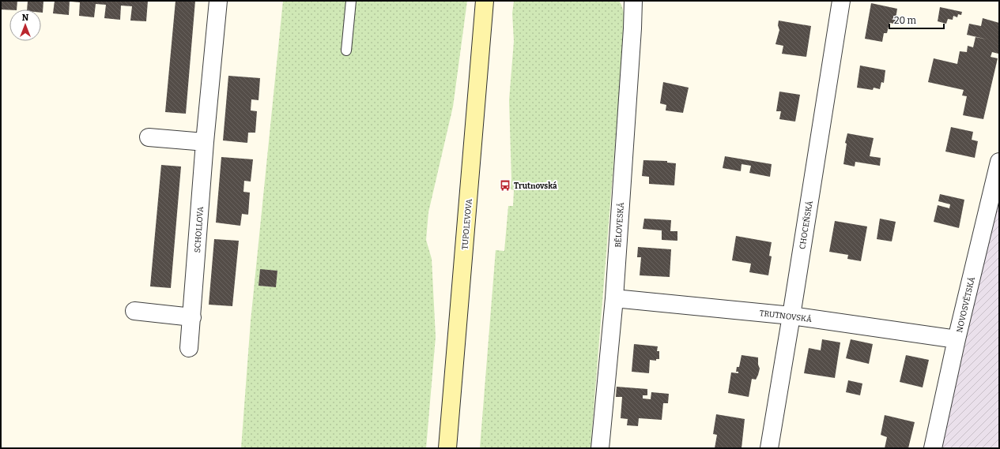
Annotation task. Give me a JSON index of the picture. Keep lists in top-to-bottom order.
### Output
{
  "streets": {
    "main road": ["TUPOLEVOVA"],
    "street": [
      "BĚLOVESKÁ",
      "CHOCEŇSKÁ",
      "SCHOLLOVA",
      "NOVOSVĚTSKÁ",
      "TRUTNOVSKÁ"
    ]
  },
  "crossings": [
    ["BĚLOVESKÁ", "TRUTNOVSKÁ"],
    ["CHOCEŇSKÁ", "TRUTNOVSKÁ"],
    ["NOVOSVĚTSKÁ", "TRUTNOVSKÁ"]
  ],
  "places": {
    "bus stop": ["Trutnovská"]
  },
  "scale_bar": "20 m",
  "north": "top"
}
